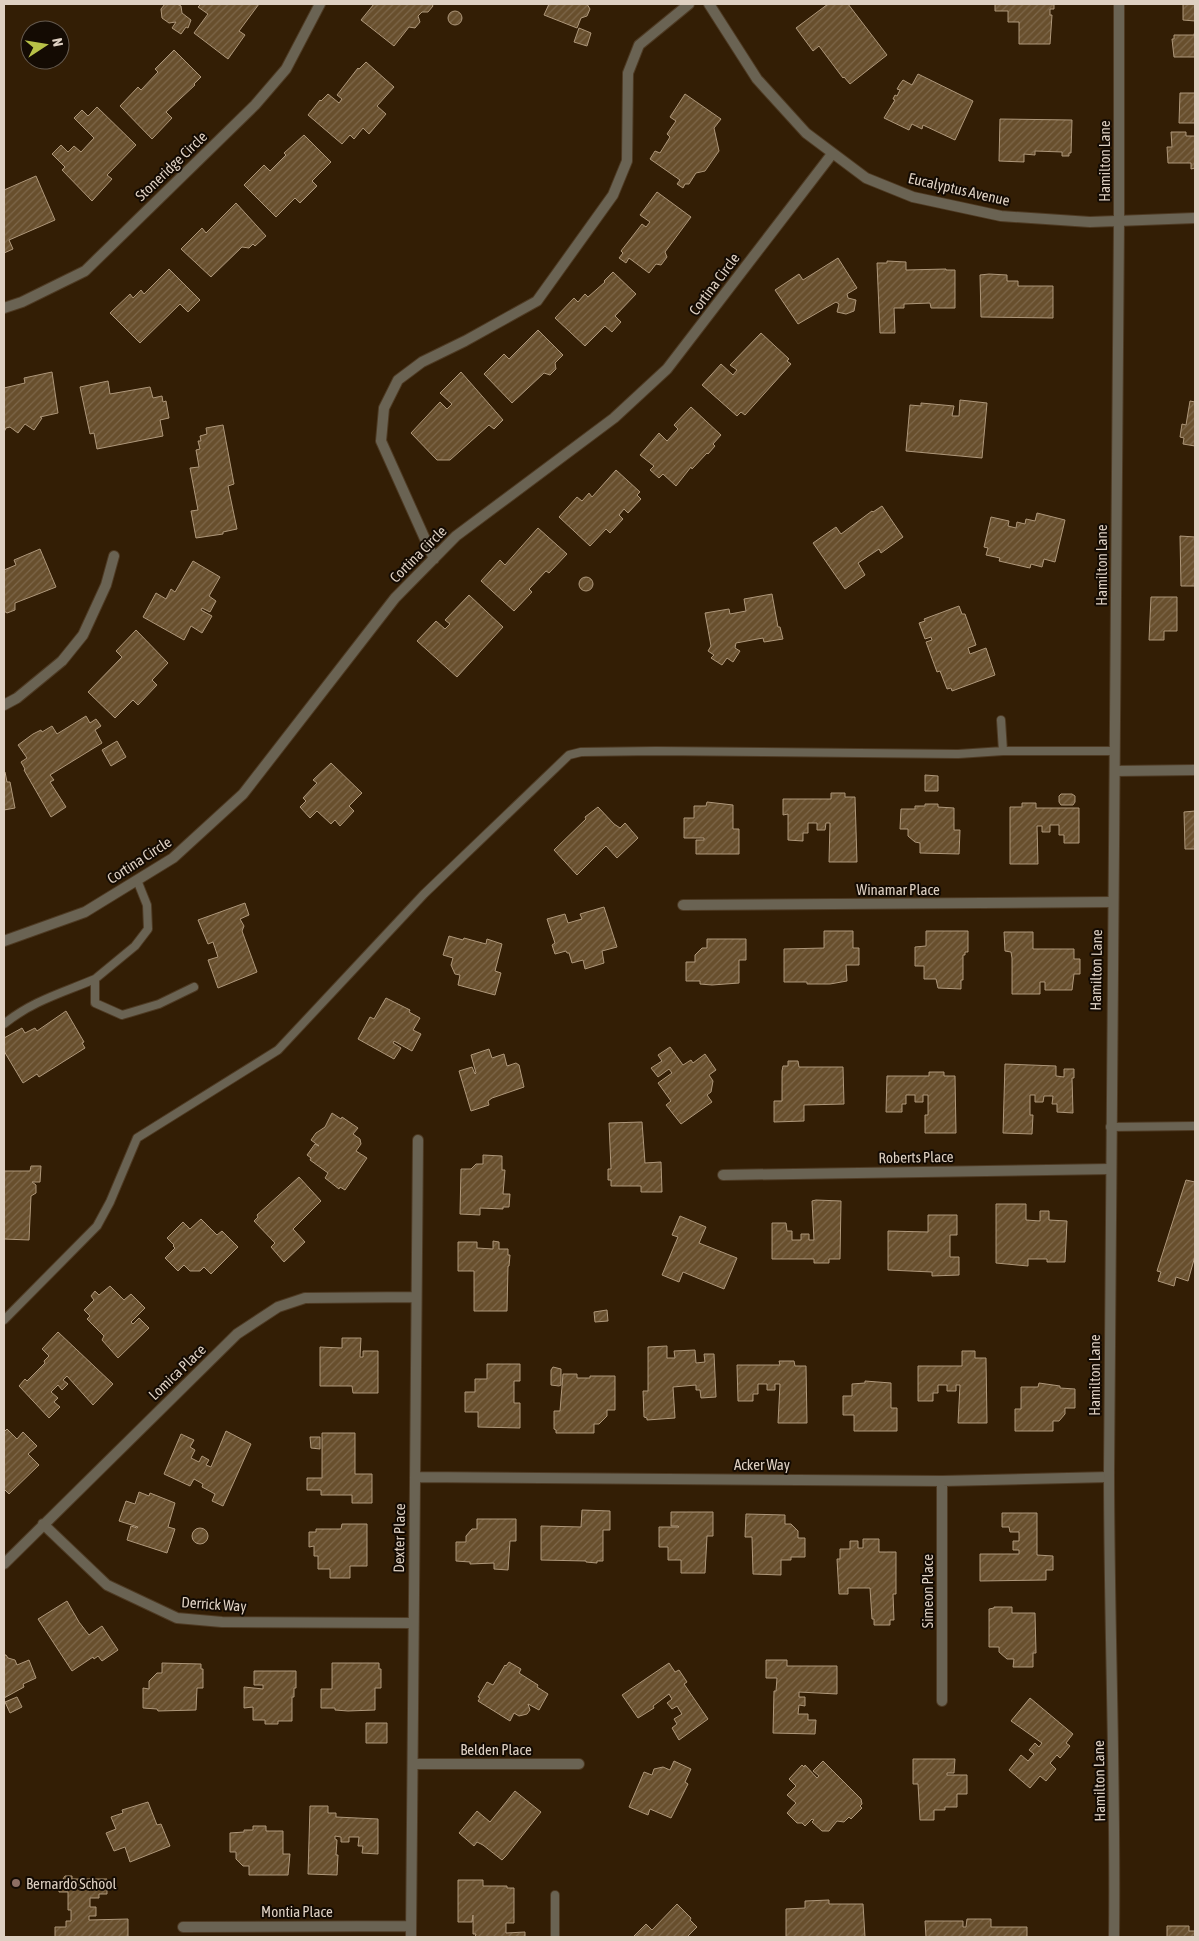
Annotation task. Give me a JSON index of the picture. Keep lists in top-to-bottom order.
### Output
{
  "streets": {
    "street": [
      "Hamilton Lane",
      "Stoneridge Circle",
      "Eucalyptus Avenue",
      "Cortina Circle",
      "Winamar Place",
      "Roberts Place",
      "Lomica Place",
      "Acker Way",
      "Dexter Place",
      "Simeon Place",
      "Derrick Way",
      "Belden Place",
      "Montia Place"
    ]
  },
  "crossings": [
    ["Hamilton Lane", "Eucalyptus Avenue"],
    ["Hamilton Lane", "Winamar Place"],
    ["Hamilton Lane", "Roberts Place"],
    ["Hamilton Lane", "Acker Way"],
    ["Eucalyptus Avenue", "Cortina Circle"],
    ["Lomica Place", "Dexter Place"],
    ["Lomica Place", "Derrick Way"],
    ["Acker Way", "Dexter Place"],
    ["Acker Way", "Simeon Place"],
    ["Dexter Place", "Derrick Way"],
    ["Dexter Place", "Belden Place"],
    ["Dexter Place", "Montia Place"]
  ],
  "places": ["Bernardo School"],
  "north": "right"
}
